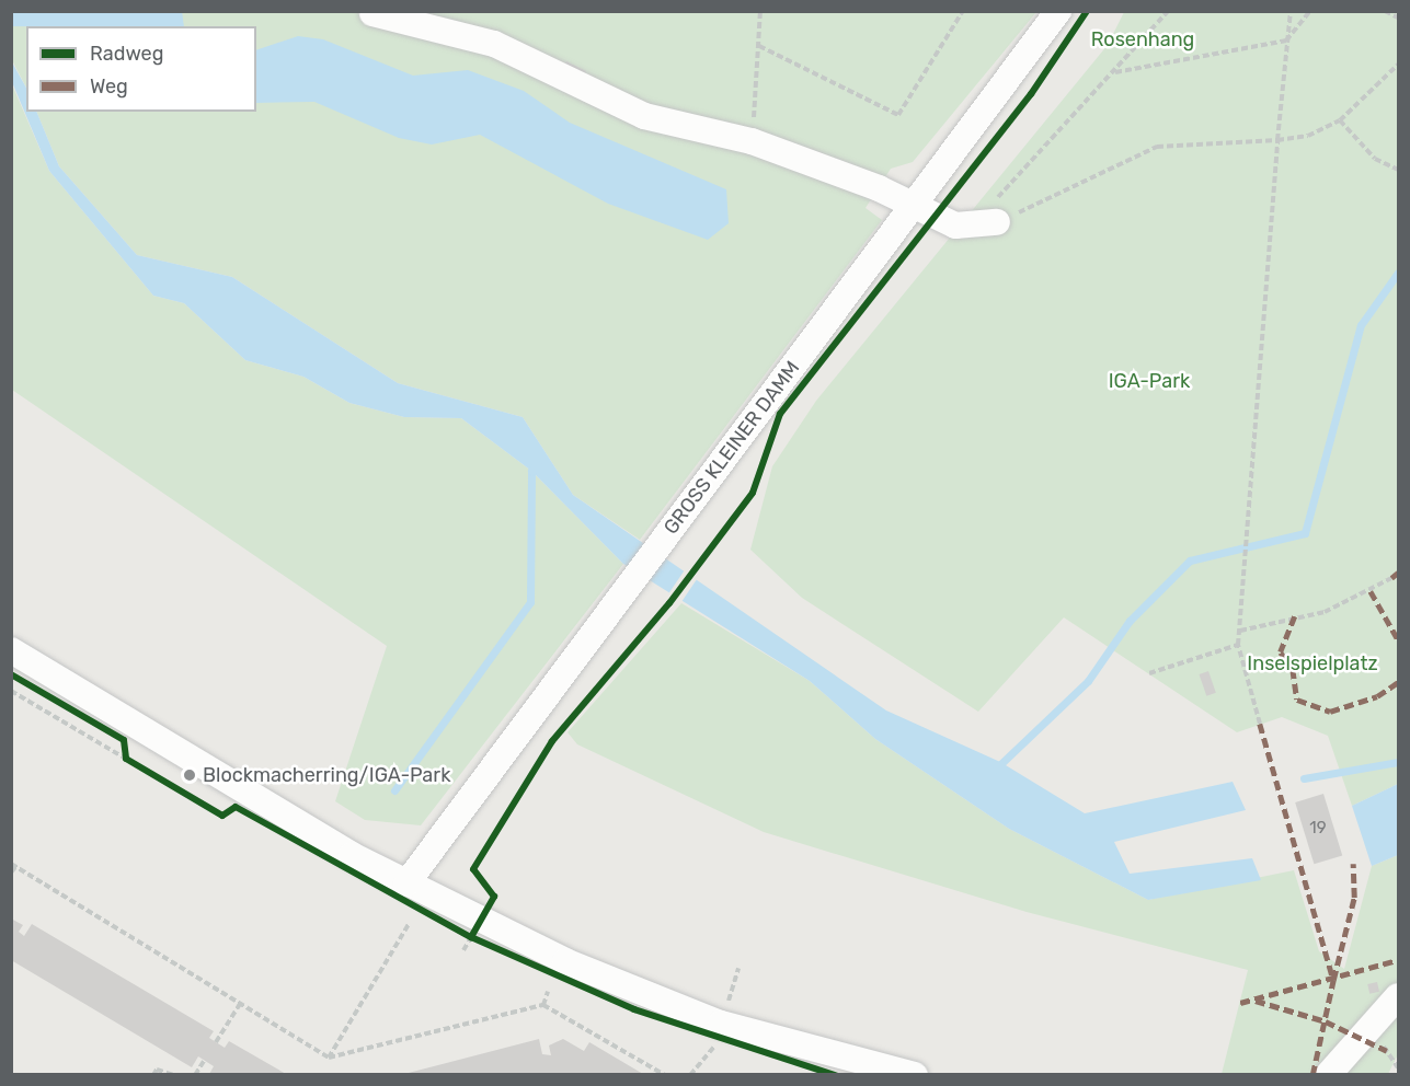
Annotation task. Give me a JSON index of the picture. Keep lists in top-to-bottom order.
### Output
{
  "streets": {
    "street": ["GROSS KLEINER DAMM"]
  },
  "parks": ["Rosenhang", "IGA-Park", "Inselspielplatz"],
  "places": ["Blockmacherring/IGA-Park"],
  "house_numbers": ["19"],
  "legend": ["Radweg", "Weg"]
}
